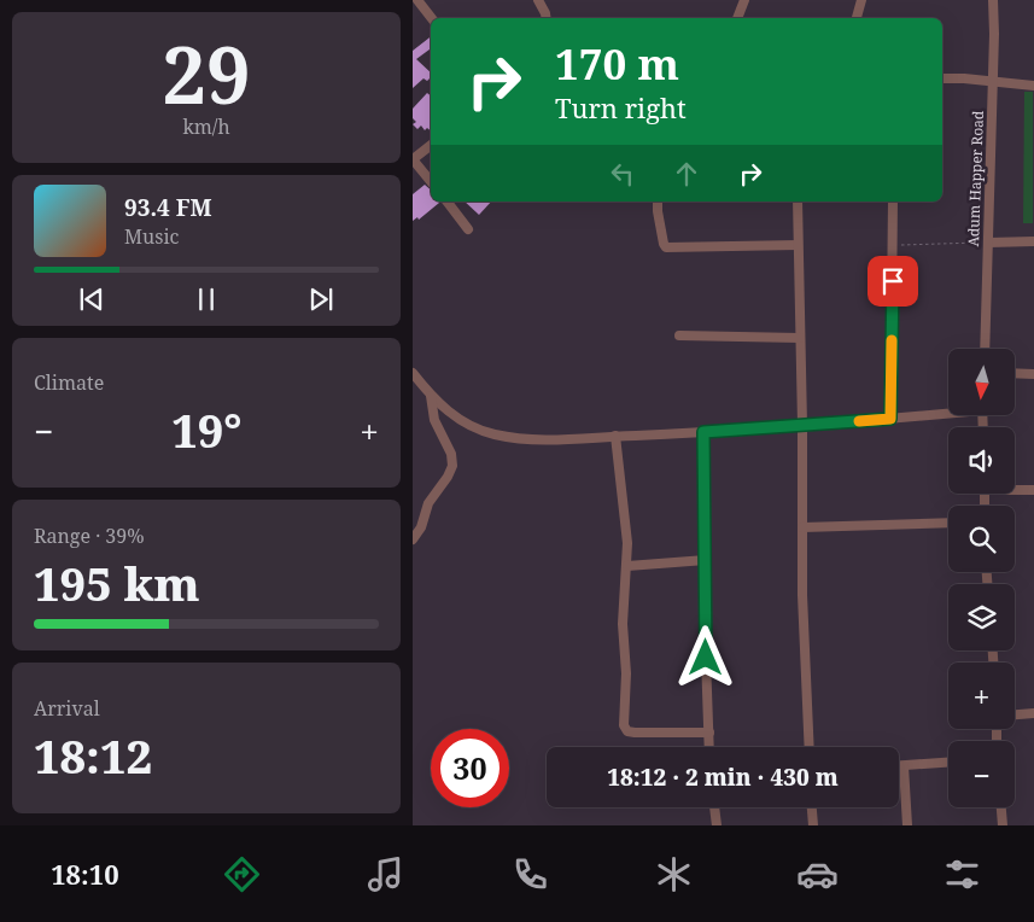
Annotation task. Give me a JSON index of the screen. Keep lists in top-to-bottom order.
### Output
{
  "streets": {
    "street": ["Adum Happer Road"]
  },
  "north": "bottom",
  "page": {
    "tile": [
      ["29", "km/h"],
      "Climate",
      ["Range · 39%", "195 km"],
      ["Arrival", "18:12"]
    ],
    "turn": ["170 m", "Turn right"],
    "song": ["93.4 FM", "Music"],
    "map_buttons": ["+", "−"],
    "heat": ["−", "19°", "+"],
    "limit": "30",
    "trip": "18:12 · 2 min · 430 m",
    "tabs": "18:10"
  }
}
